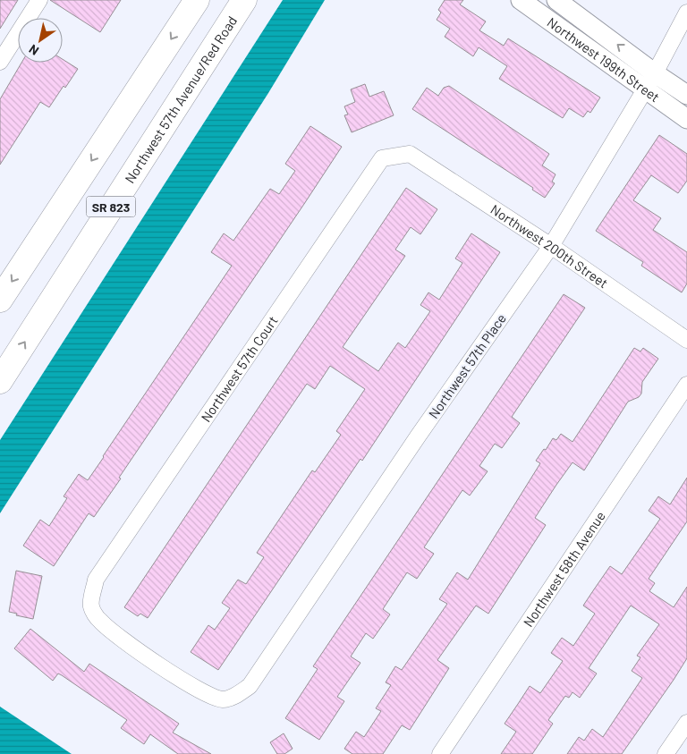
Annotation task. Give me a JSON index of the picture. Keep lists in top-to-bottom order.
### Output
{
  "streets": {
    "main road": ["Northwest 57th Avenue/Red Road", "SR 823"],
    "street": [
      "Northwest 199th Street",
      "Northwest 200th Street",
      "Northwest 57th Place",
      "Northwest 57th Court",
      "Northwest 58th Avenue"
    ]
  },
  "crossings": [
    ["Northwest 199th Street", "Northwest 57th Place"],
    ["Northwest 200th Street", "Northwest 57th Place"],
    ["Northwest 200th Street", "Northwest 57th Court"],
    ["Northwest 57th Place", "Northwest 57th Court"]
  ],
  "north": "bottom left"
}
